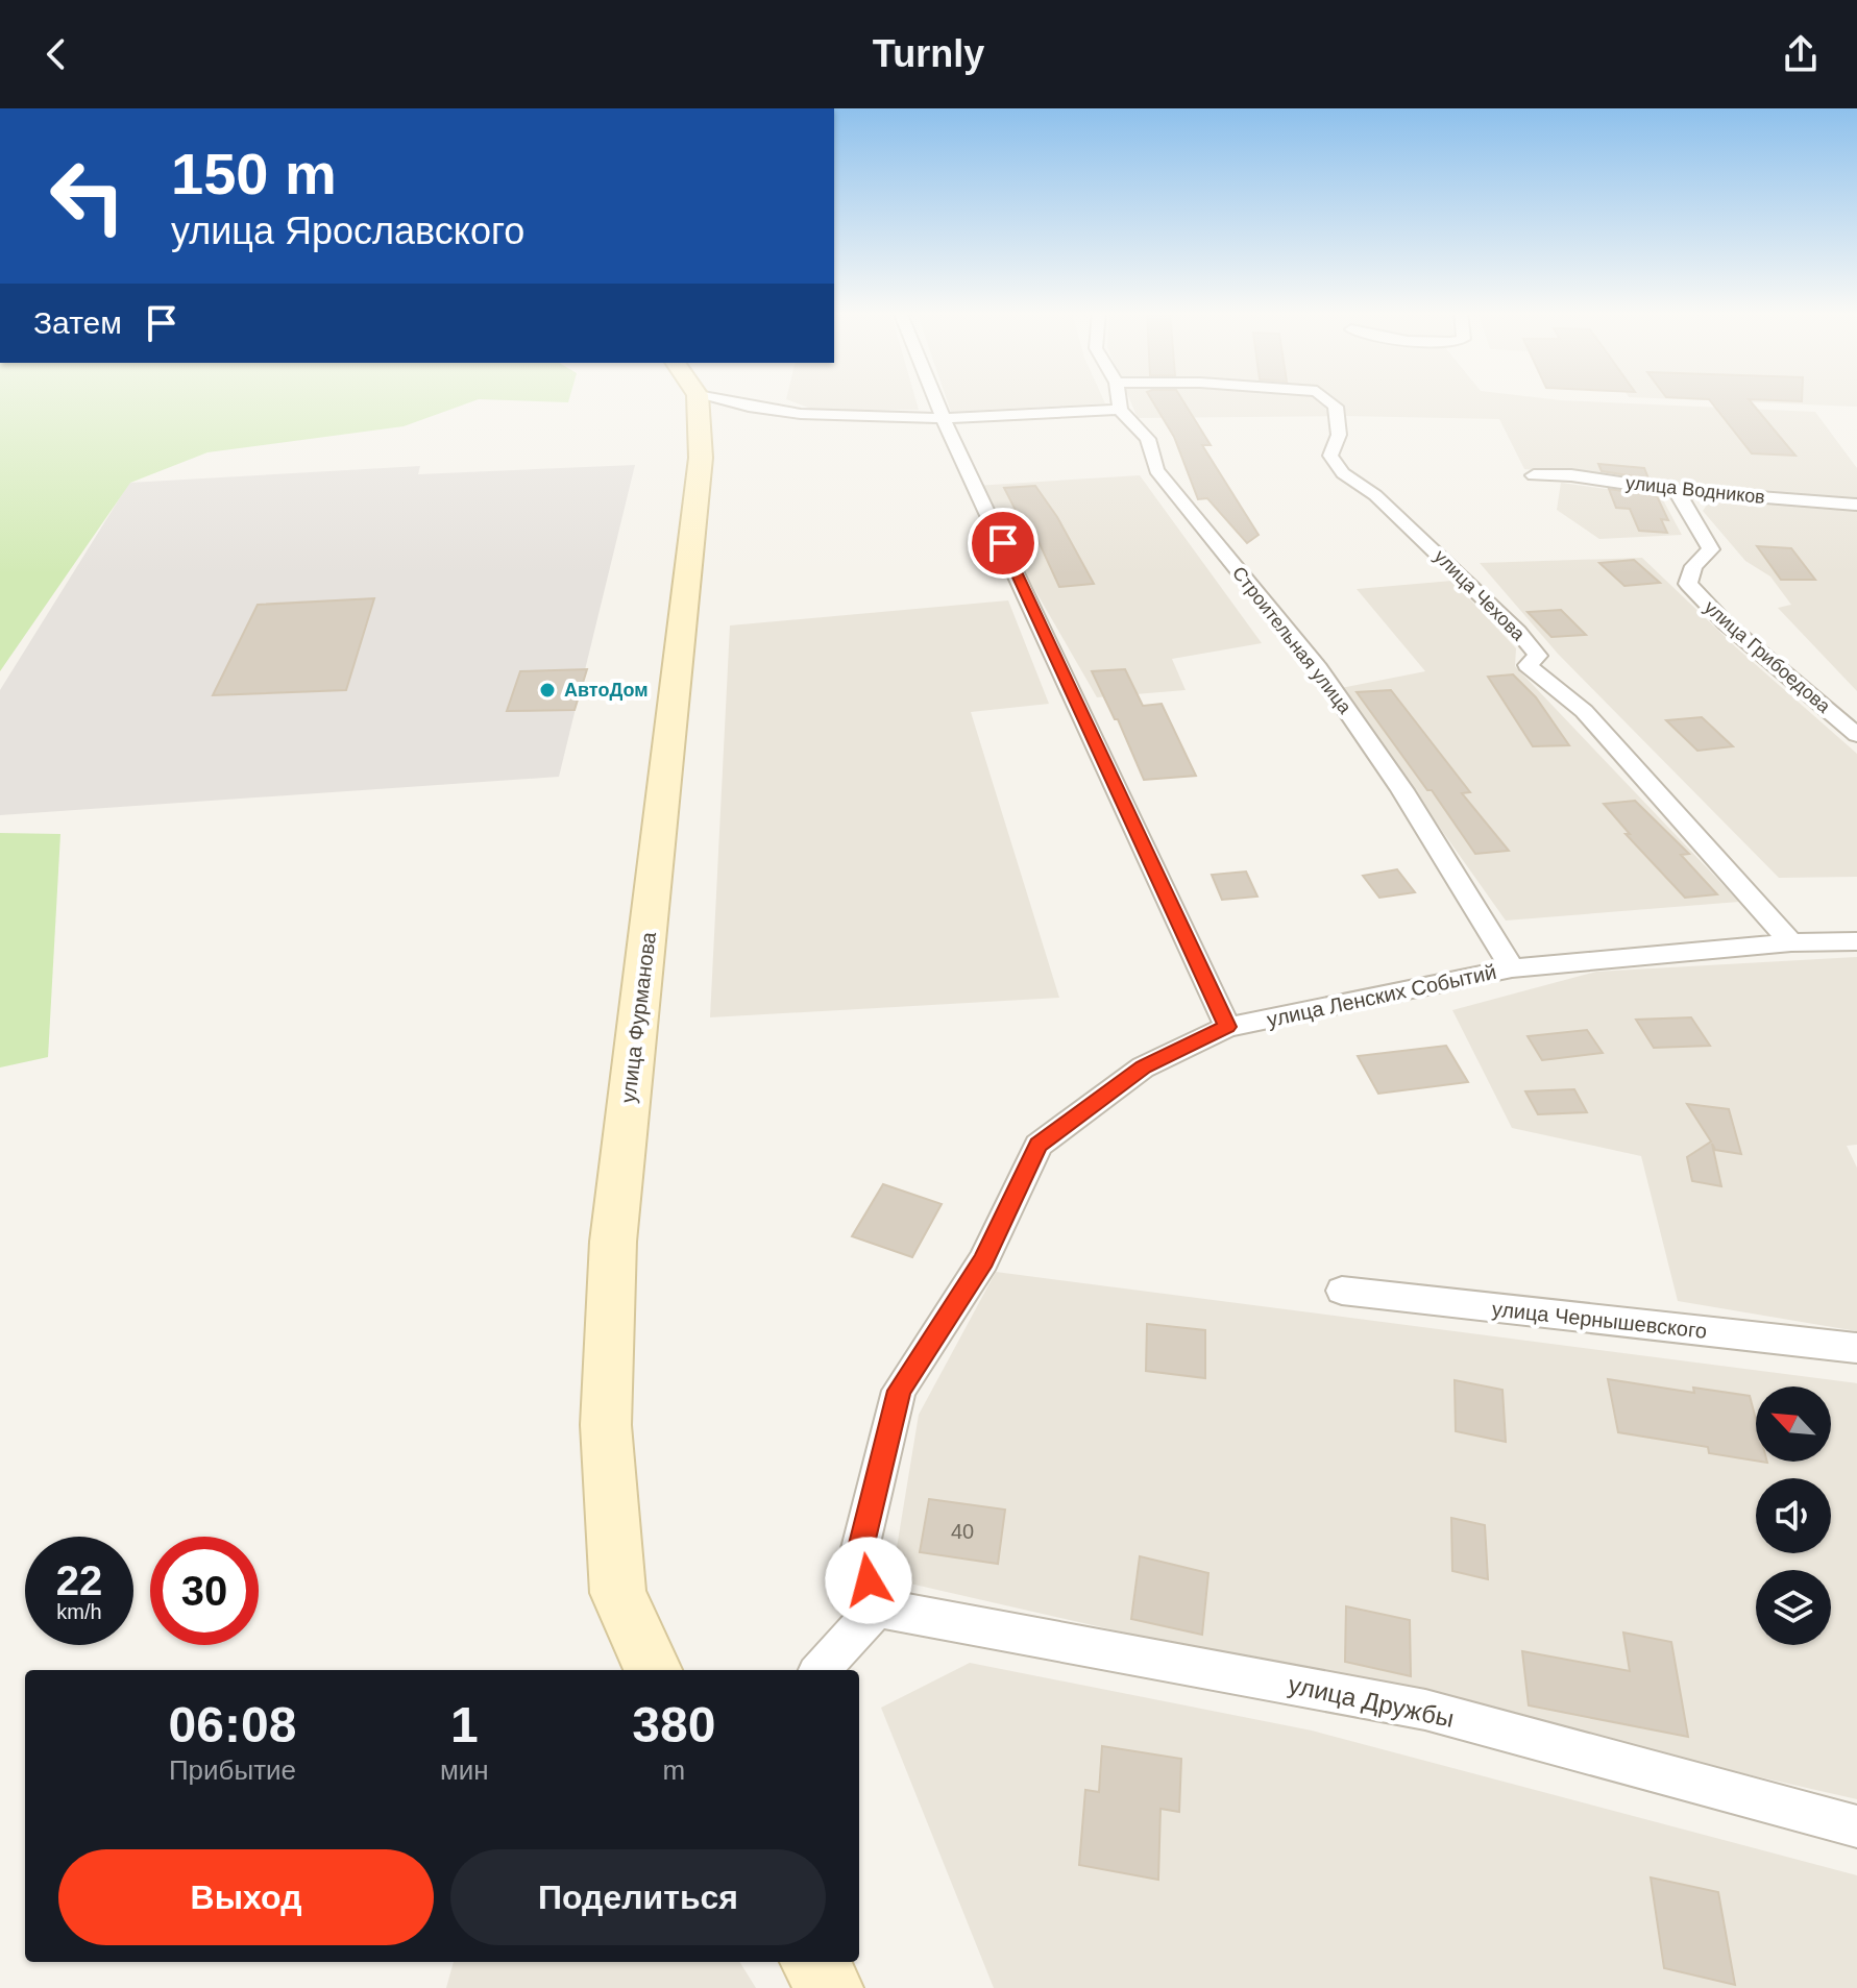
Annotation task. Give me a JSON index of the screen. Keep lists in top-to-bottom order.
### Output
{
  "streets": {
    "main road": ["улица Фурманова"],
    "street": [
      "улица Водников",
      "улица Чехова",
      "Строительная улица",
      "улица Грибоедова",
      "улица Ленских Событий",
      "улица Чернышевского",
      "улица Дружбы"
    ]
  },
  "crossings": [
    ["улица Водников", "улица Грибоедова"],
    ["улица Чехова", "улица Ленских Событий"],
    ["Строительная улица", "улица Ленских Событий"],
    ["улица Ленских Событий", "улица Дружбы"]
  ],
  "places": ["АвтоДом"],
  "house_numbers": ["40"],
  "north": "top left",
  "page": {
    "header": "Turnly",
    "turn": ["150 m", "улица Ярославского"],
    "then": "Затем",
    "speed": "22 km/h",
    "limit": "30",
    "eta": [
      "06:08",
      "Прибытие",
      "1",
      "мин",
      "380",
      "m"
    ],
    "buttons": ["Выход", "Поделиться"]
  }
}
